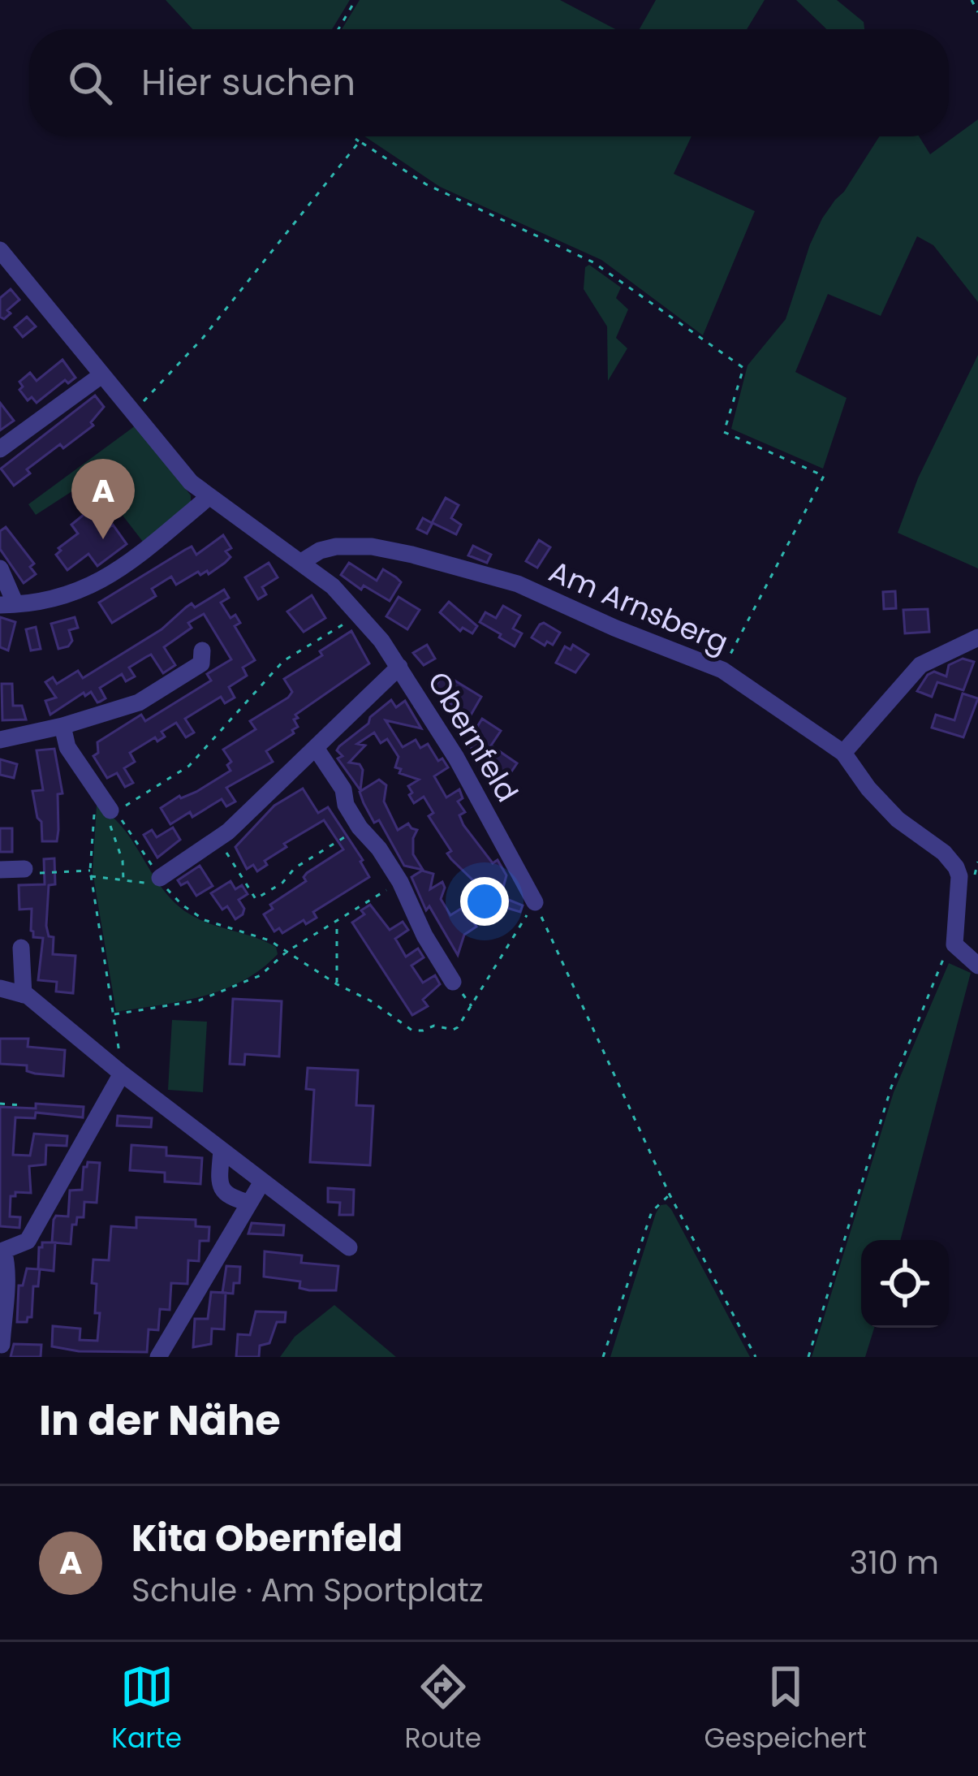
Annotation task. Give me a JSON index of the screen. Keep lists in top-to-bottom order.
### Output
{
  "streets": {
    "street": ["Am Arnsberg", "Obernfeld"]
  },
  "crossings": [
    ["Am Arnsberg", "Obernfeld"]
  ],
  "page": {
    "search": "Hier suchen",
    "pins": "A",
    "heading": "In der Nähe",
    "list": [
      {
        "mark": "A",
        "name": "Kita Obernfeld",
        "note": "Schule · Am Sportplatz",
        "value": "310 m"
      }
    ],
    "nav": ["Karte", "Route", "Gespeichert"]
  }
}
